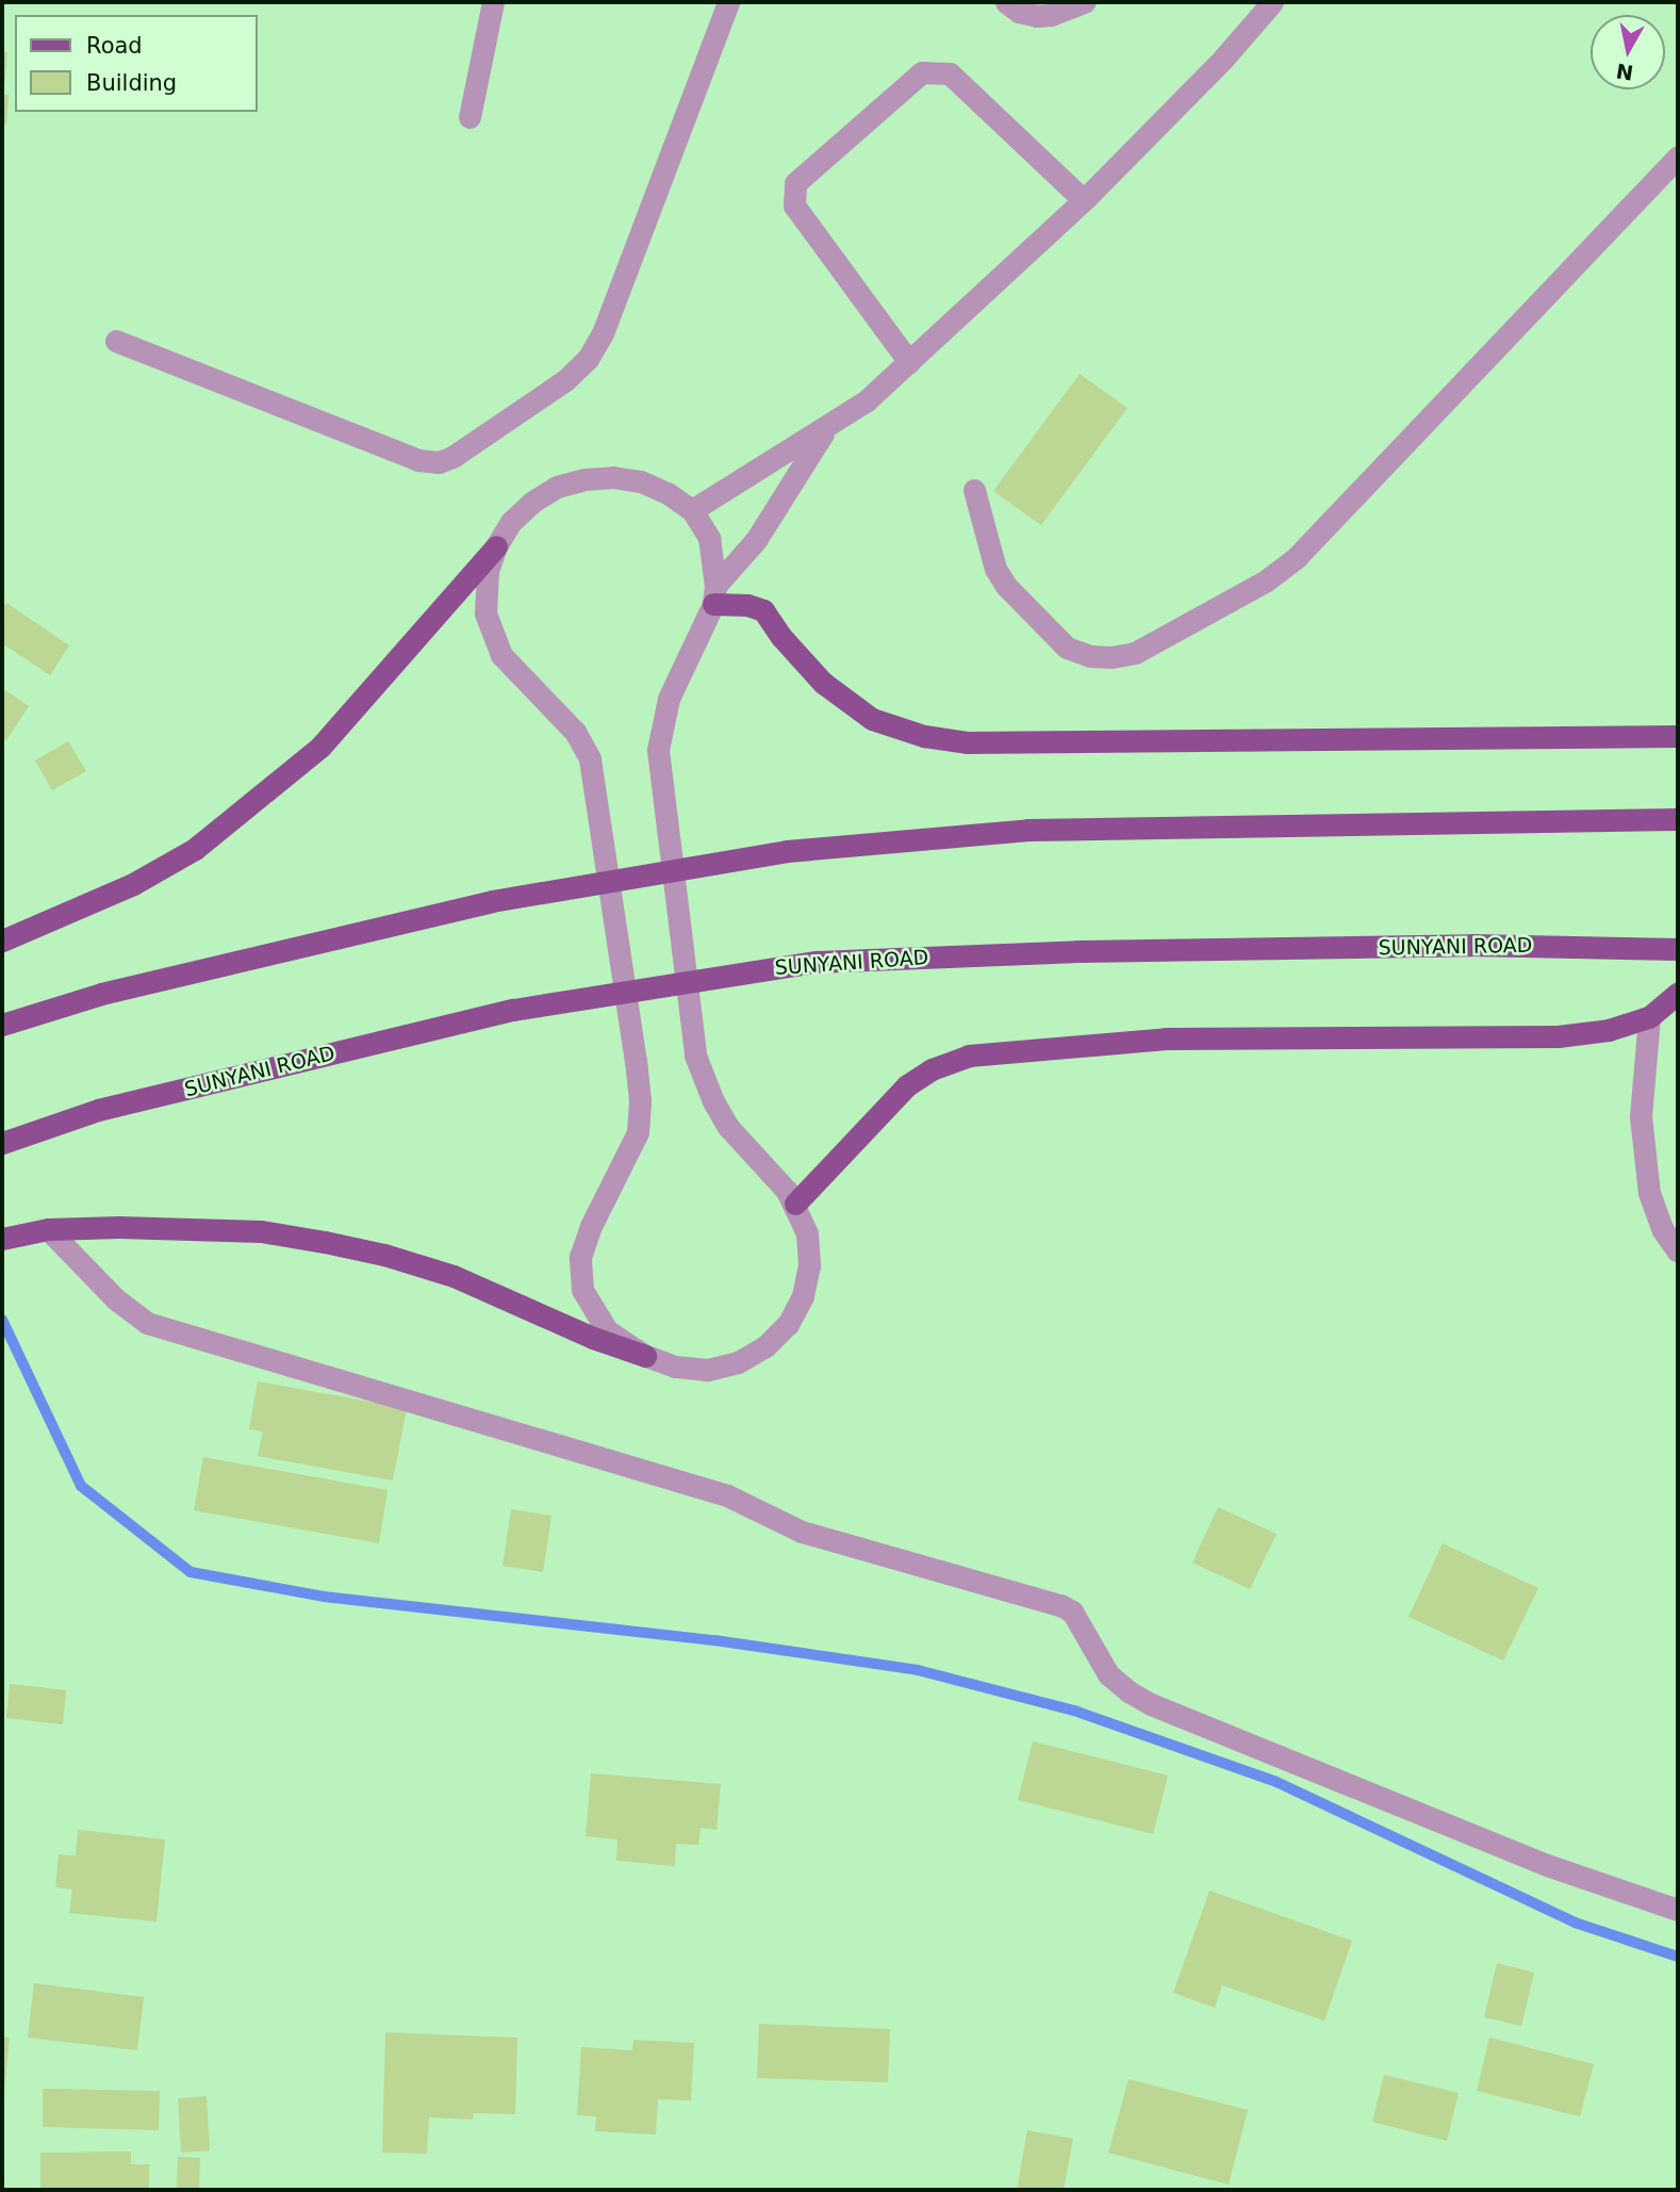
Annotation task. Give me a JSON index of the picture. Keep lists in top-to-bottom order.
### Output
{
  "streets": {
    "main road": ["SUNYANI ROAD"]
  },
  "legend": ["Road", "Building"],
  "north": "bottom"
}
